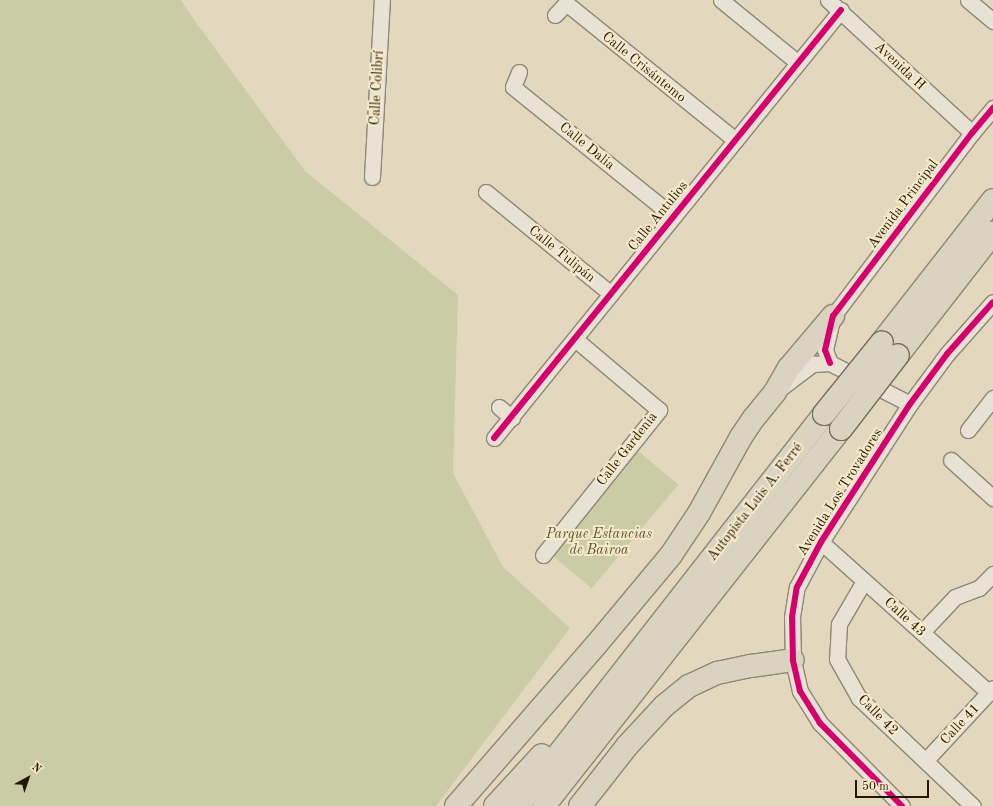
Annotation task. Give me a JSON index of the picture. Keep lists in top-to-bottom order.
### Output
{
  "streets": {
    "highway": ["Autopista Luis A. Ferré"],
    "street": [
      "Avenida H",
      "Calle Crisántemo",
      "Calle Colibrí",
      "Calle Dalia",
      "Avenida Principal",
      "Calle Antulios",
      "Calle Tulipán",
      "Calle Gardenia",
      "Avenida Los Trovadores",
      "Calle 43",
      "Calle 42",
      "Calle 41"
    ]
  },
  "crossings": [
    ["Avenida H", "Avenida Principal"],
    ["Avenida H", "Calle Antulios"],
    ["Calle Crisántemo", "Calle Antulios"],
    ["Calle Dalia", "Calle Antulios"],
    ["Calle Antulios", "Calle Tulipán"],
    ["Calle Antulios", "Calle Gardenia"],
    ["Avenida Los Trovadores", "Calle 43"],
    ["Calle 43", "Calle 42"],
    ["Calle 43", "Calle 41"],
    ["Calle 42", "Calle 41"]
  ],
  "parks": ["Parque Estancias de Bairoa"],
  "scale_bar": "50 m",
  "north": "top right"
}
